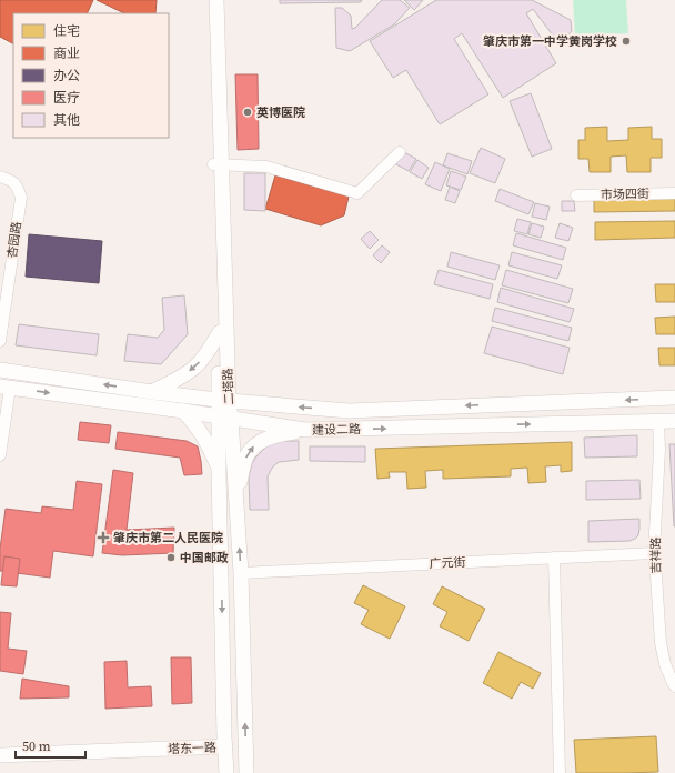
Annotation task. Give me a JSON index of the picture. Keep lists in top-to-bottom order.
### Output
{
  "streets": {
    "main road": ["二塔路", "建设二路", "塔东一路"],
    "street": [
      "市场四街",
      "杏园路",
      "吉祥路",
      "广元街"
    ]
  },
  "crossings": [
    ["二塔路", "建设二路"],
    ["二塔路", "广元街"],
    ["二塔路", "塔东一路"],
    ["建设二路", "吉祥路"],
    ["吉祥路", "广元街"]
  ],
  "places": {
    "other": ["肇庆市第一中学黄岗学校", "英博医院", "中国邮政"],
    "health": ["肇庆市第二人民医院"]
  },
  "legend": [
    "住宅",
    "商业",
    "办公",
    "医疗",
    "其他"
  ],
  "scale_bar": "50 m"
}
